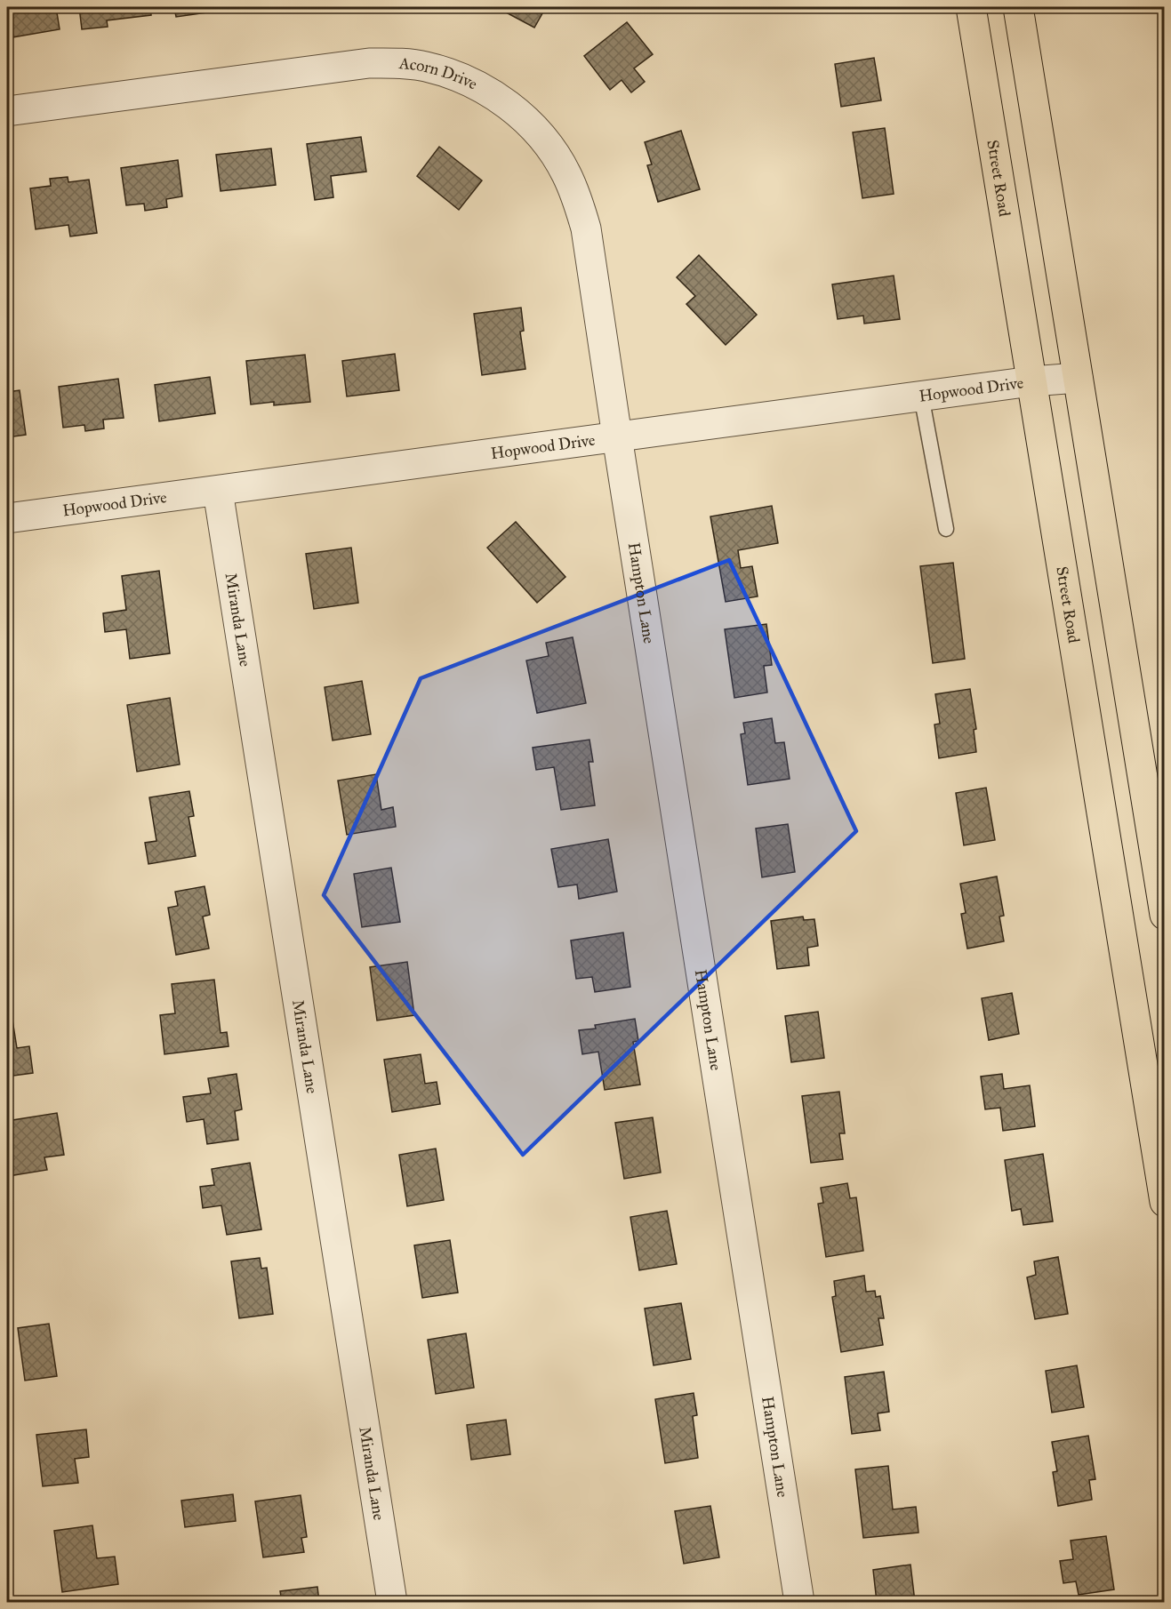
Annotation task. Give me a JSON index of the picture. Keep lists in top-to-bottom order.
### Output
{
  "streets": {
    "main road": ["Street Road"],
    "street": [
      "Acorn Drive",
      "Hopwood Drive",
      "Hampton Lane",
      "Miranda Lane"
    ]
  },
  "crossings": [
    ["Acorn Drive", "Hopwood Drive"],
    ["Acorn Drive", "Hampton Lane"],
    ["Street Road", "Hopwood Drive"],
    ["Hopwood Drive", "Hampton Lane"],
    ["Hopwood Drive", "Miranda Lane"]
  ]
}
